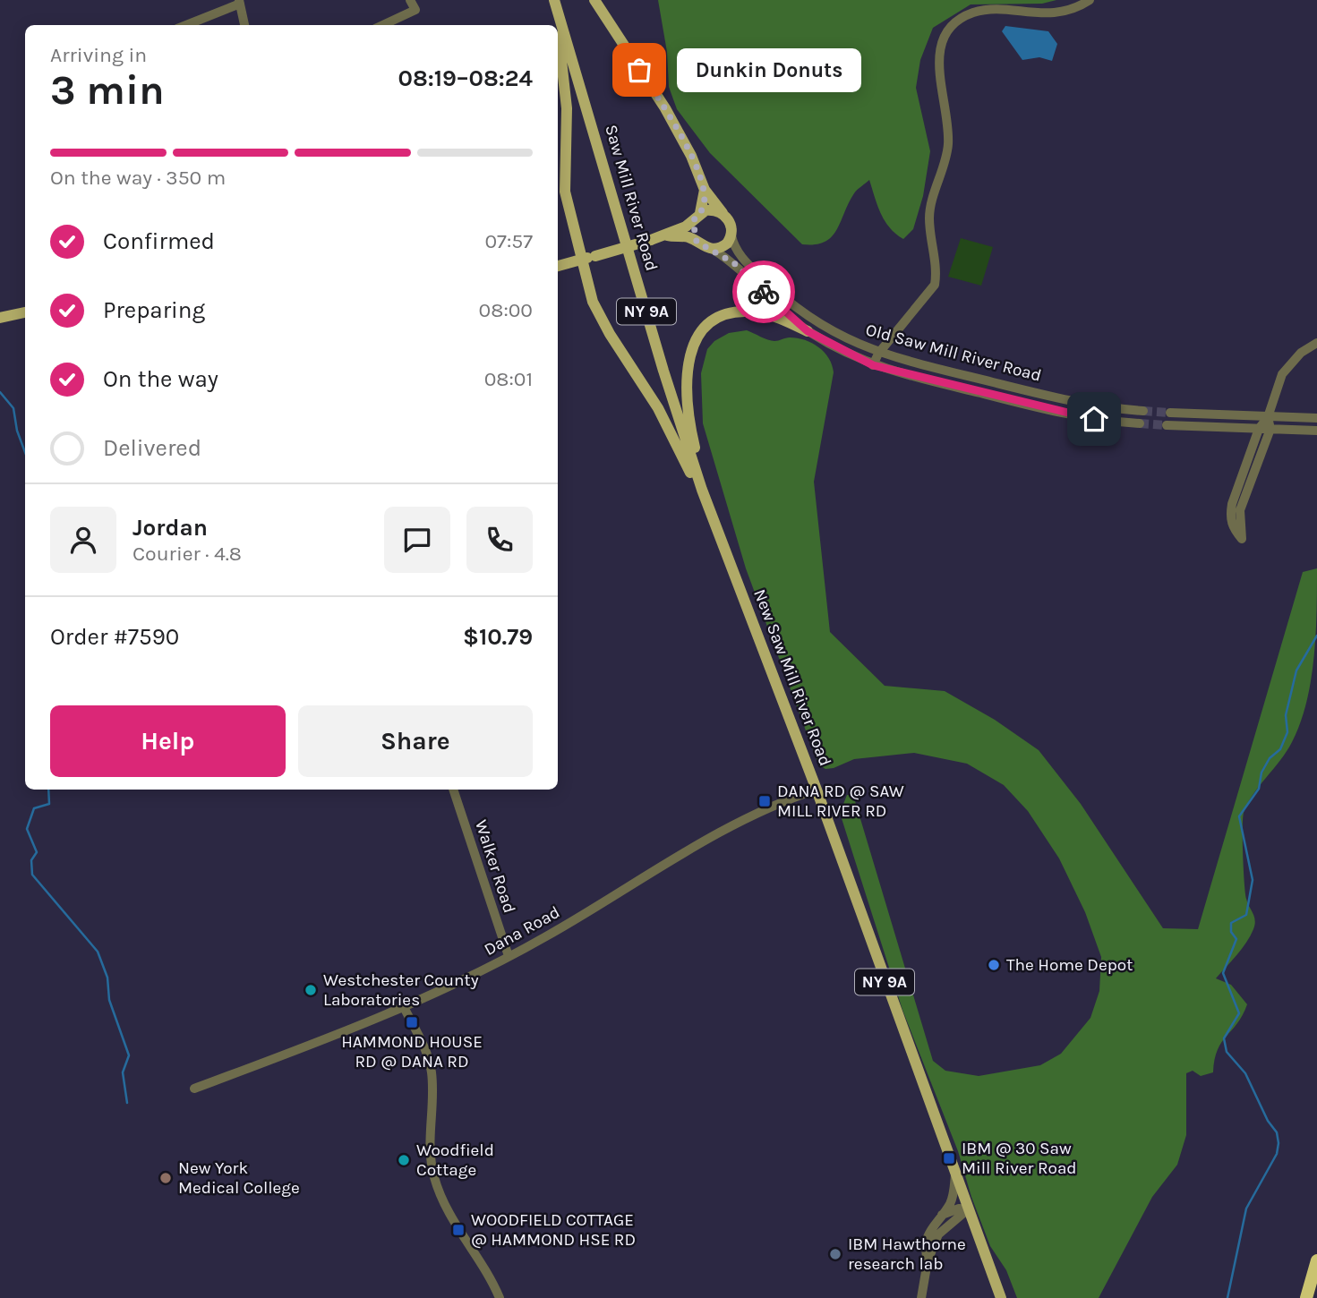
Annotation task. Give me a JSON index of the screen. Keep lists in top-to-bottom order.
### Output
{
  "streets": {
    "main road": [
      "Saw Mill River Road",
      "NY 9A",
      "Old Saw Mill River Road",
      "New Saw Mill River Road"
    ],
    "street": ["Walker Road", "Dana Road"]
  },
  "crossings": [
    ["Saw Mill River Road", "New Saw Mill River Road"],
    ["NY 9A", "New Saw Mill River Road"],
    ["New Saw Mill River Road", "Dana Road"],
    ["Walker Road", "Dana Road"]
  ],
  "places": {
    "other": [
      "Dunkin Donuts",
      "The Home Depot",
      "Westchester County Laboratories",
      "Woodfield Cottage",
      "New York Medical College",
      "IBM Hawthorne research lab"
    ],
    "transit": [
      "DANA RD @ SAW MILL RIVER RD",
      "HAMMOND HOUSE RD @ DANA RD",
      "IBM @ 30 Saw Mill River Road",
      "WOODFIELD COTTAGE @ HAMMOND HSE RD"
    ]
  },
  "page": {
    "heading": ["3 min", "Arriving in", "08:19–08:24"],
    "panel": [
      "Jordan",
      "Courier · 4.8",
      "Order #7590",
      "$10.79"
    ],
    "bubble": "Dunkin Donuts",
    "bar": "On the way · 350 m",
    "list": [
      ["Confirmed", "07:57"],
      ["Preparing", "08:00"],
      ["On the way", "08:01"],
      "Delivered"
    ],
    "buttons": ["Help", "Share"]
  }
}
